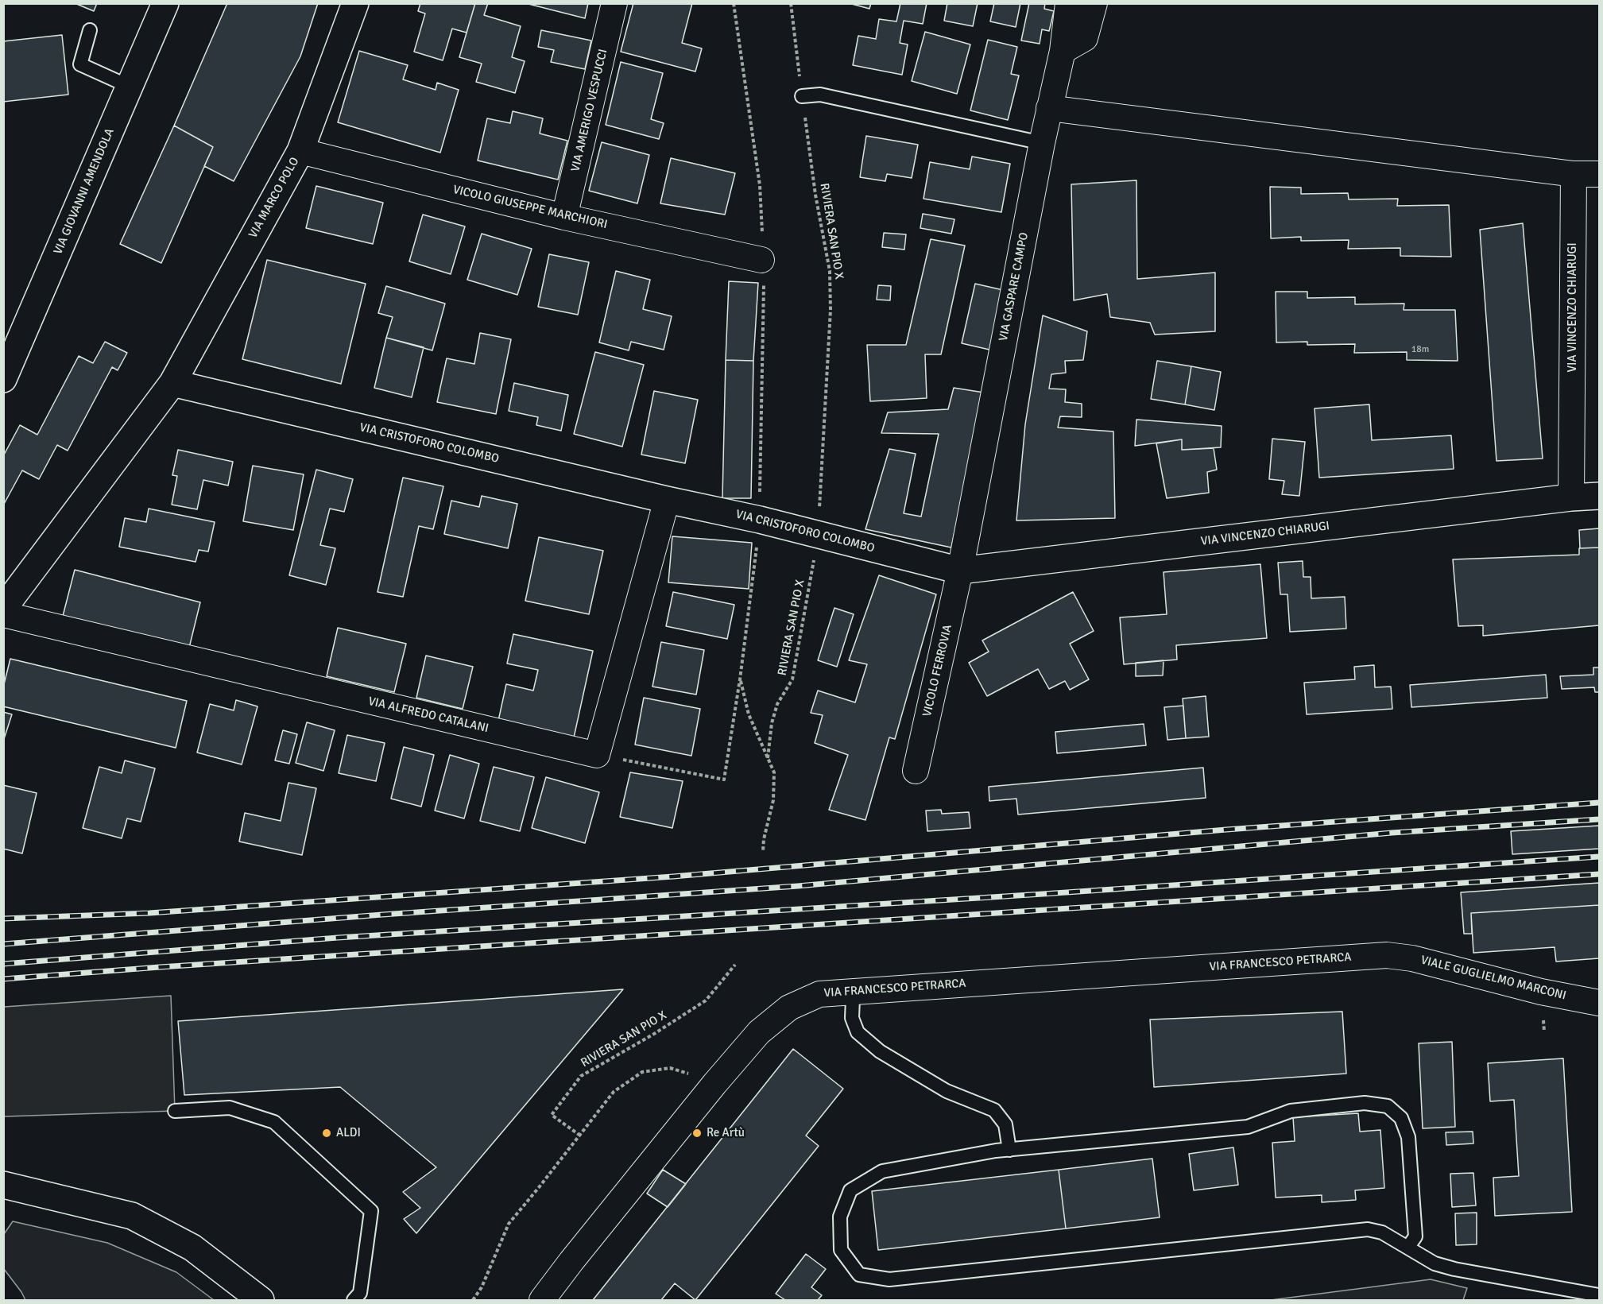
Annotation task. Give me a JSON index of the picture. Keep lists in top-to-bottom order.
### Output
{
  "streets": {
    "street": [
      "VIA AMERIGO VESPUCCI",
      "VIA GIOVANNI AMENDOLA",
      "VIA MARCO POLO",
      "VICOLO GIUSEPPE MARCHIORI",
      "VIA GASPARE CAMPO",
      "VIA VINCENZO CHIARUGI",
      "VIA CRISTOFORO COLOMBO",
      "VICOLO FERROVIA",
      "VIA ALFREDO CATALANI",
      "VIA FRANCESCO PETRARCA",
      "VIALE GUGLIELMO MARCONI"
    ],
    "path": ["RIVIERA SAN PIO X"]
  },
  "crossings": [
    ["VIA AMERIGO VESPUCCI", "VICOLO GIUSEPPE MARCHIORI"],
    ["VIA MARCO POLO", "VICOLO GIUSEPPE MARCHIORI"],
    ["VIA MARCO POLO", "VIA CRISTOFORO COLOMBO"],
    ["VIA GASPARE CAMPO", "VIA VINCENZO CHIARUGI"],
    ["VIA GASPARE CAMPO", "VIA CRISTOFORO COLOMBO"],
    ["VIA GASPARE CAMPO", "VICOLO FERROVIA"],
    ["VIA VINCENZO CHIARUGI", "VIA CRISTOFORO COLOMBO"],
    ["VIA VINCENZO CHIARUGI", "VICOLO FERROVIA"],
    ["VIA CRISTOFORO COLOMBO", "VICOLO FERROVIA"],
    ["VIA FRANCESCO PETRARCA", "VIALE GUGLIELMO MARCONI"]
  ],
  "places": ["ALDI", "Re Artù"],
  "house_numbers": ["18m"]
}
